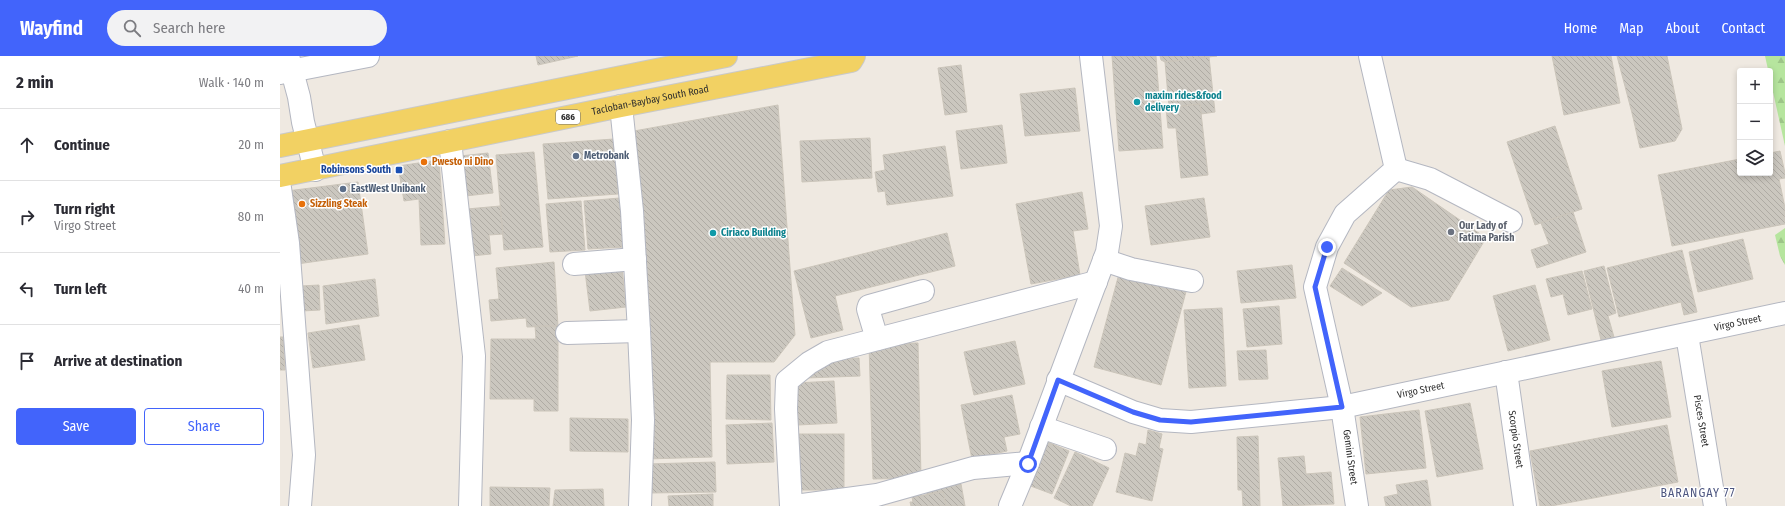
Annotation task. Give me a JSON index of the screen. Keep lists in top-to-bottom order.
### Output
{
  "streets": {
    "main road": ["Tacloban-Baybay South Road", "686"],
    "street": [
      "Virgo Street",
      "Pisces Street",
      "Scorpio Street",
      "Gemini Street"
    ]
  },
  "crossings": [
    ["Virgo Street", "Pisces Street"],
    ["Virgo Street", "Scorpio Street"],
    ["Virgo Street", "Gemini Street"]
  ],
  "districts": ["BARANGAY 77"],
  "places": {
    "other": [
      "maxim rides&food delivery",
      "Metrobank",
      "Pwesto ni Dino",
      "EastWest Unibank",
      "Sizzling Steak",
      "Our Lady of Fatima Parish",
      "Ciriaco Building"
    ],
    "transit": ["Robinsons South"]
  },
  "page": {
    "header": "Wayfind",
    "search": "Search here",
    "nav": [
      "Home",
      "Map",
      "About",
      "Contact"
    ],
    "heading": ["2 min", "Walk · 140 m"],
    "map_buttons": ["+", "−"],
    "list": [
      ["Continue", "20 m"],
      ["Turn right", "Virgo Street", "80 m"],
      ["Turn left", "40 m"],
      "Arrive at destination"
    ],
    "buttons": ["Save", "Share"]
  }
}
